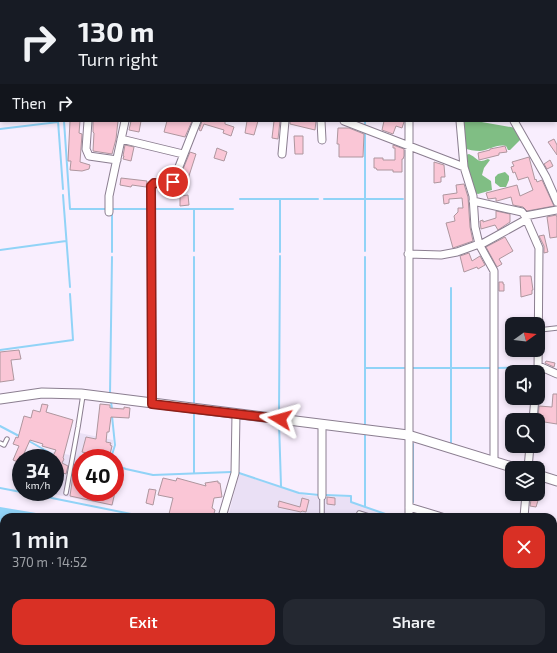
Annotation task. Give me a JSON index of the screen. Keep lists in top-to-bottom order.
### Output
{
  "north": "right",
  "page": {
    "turn": ["130 m", "Turn right"],
    "then": "Then",
    "speed": "34 km/h",
    "limit": "40",
    "heading": ["1 min", "370 m · 14:52"],
    "buttons": ["Exit", "Share"]
  }
}
